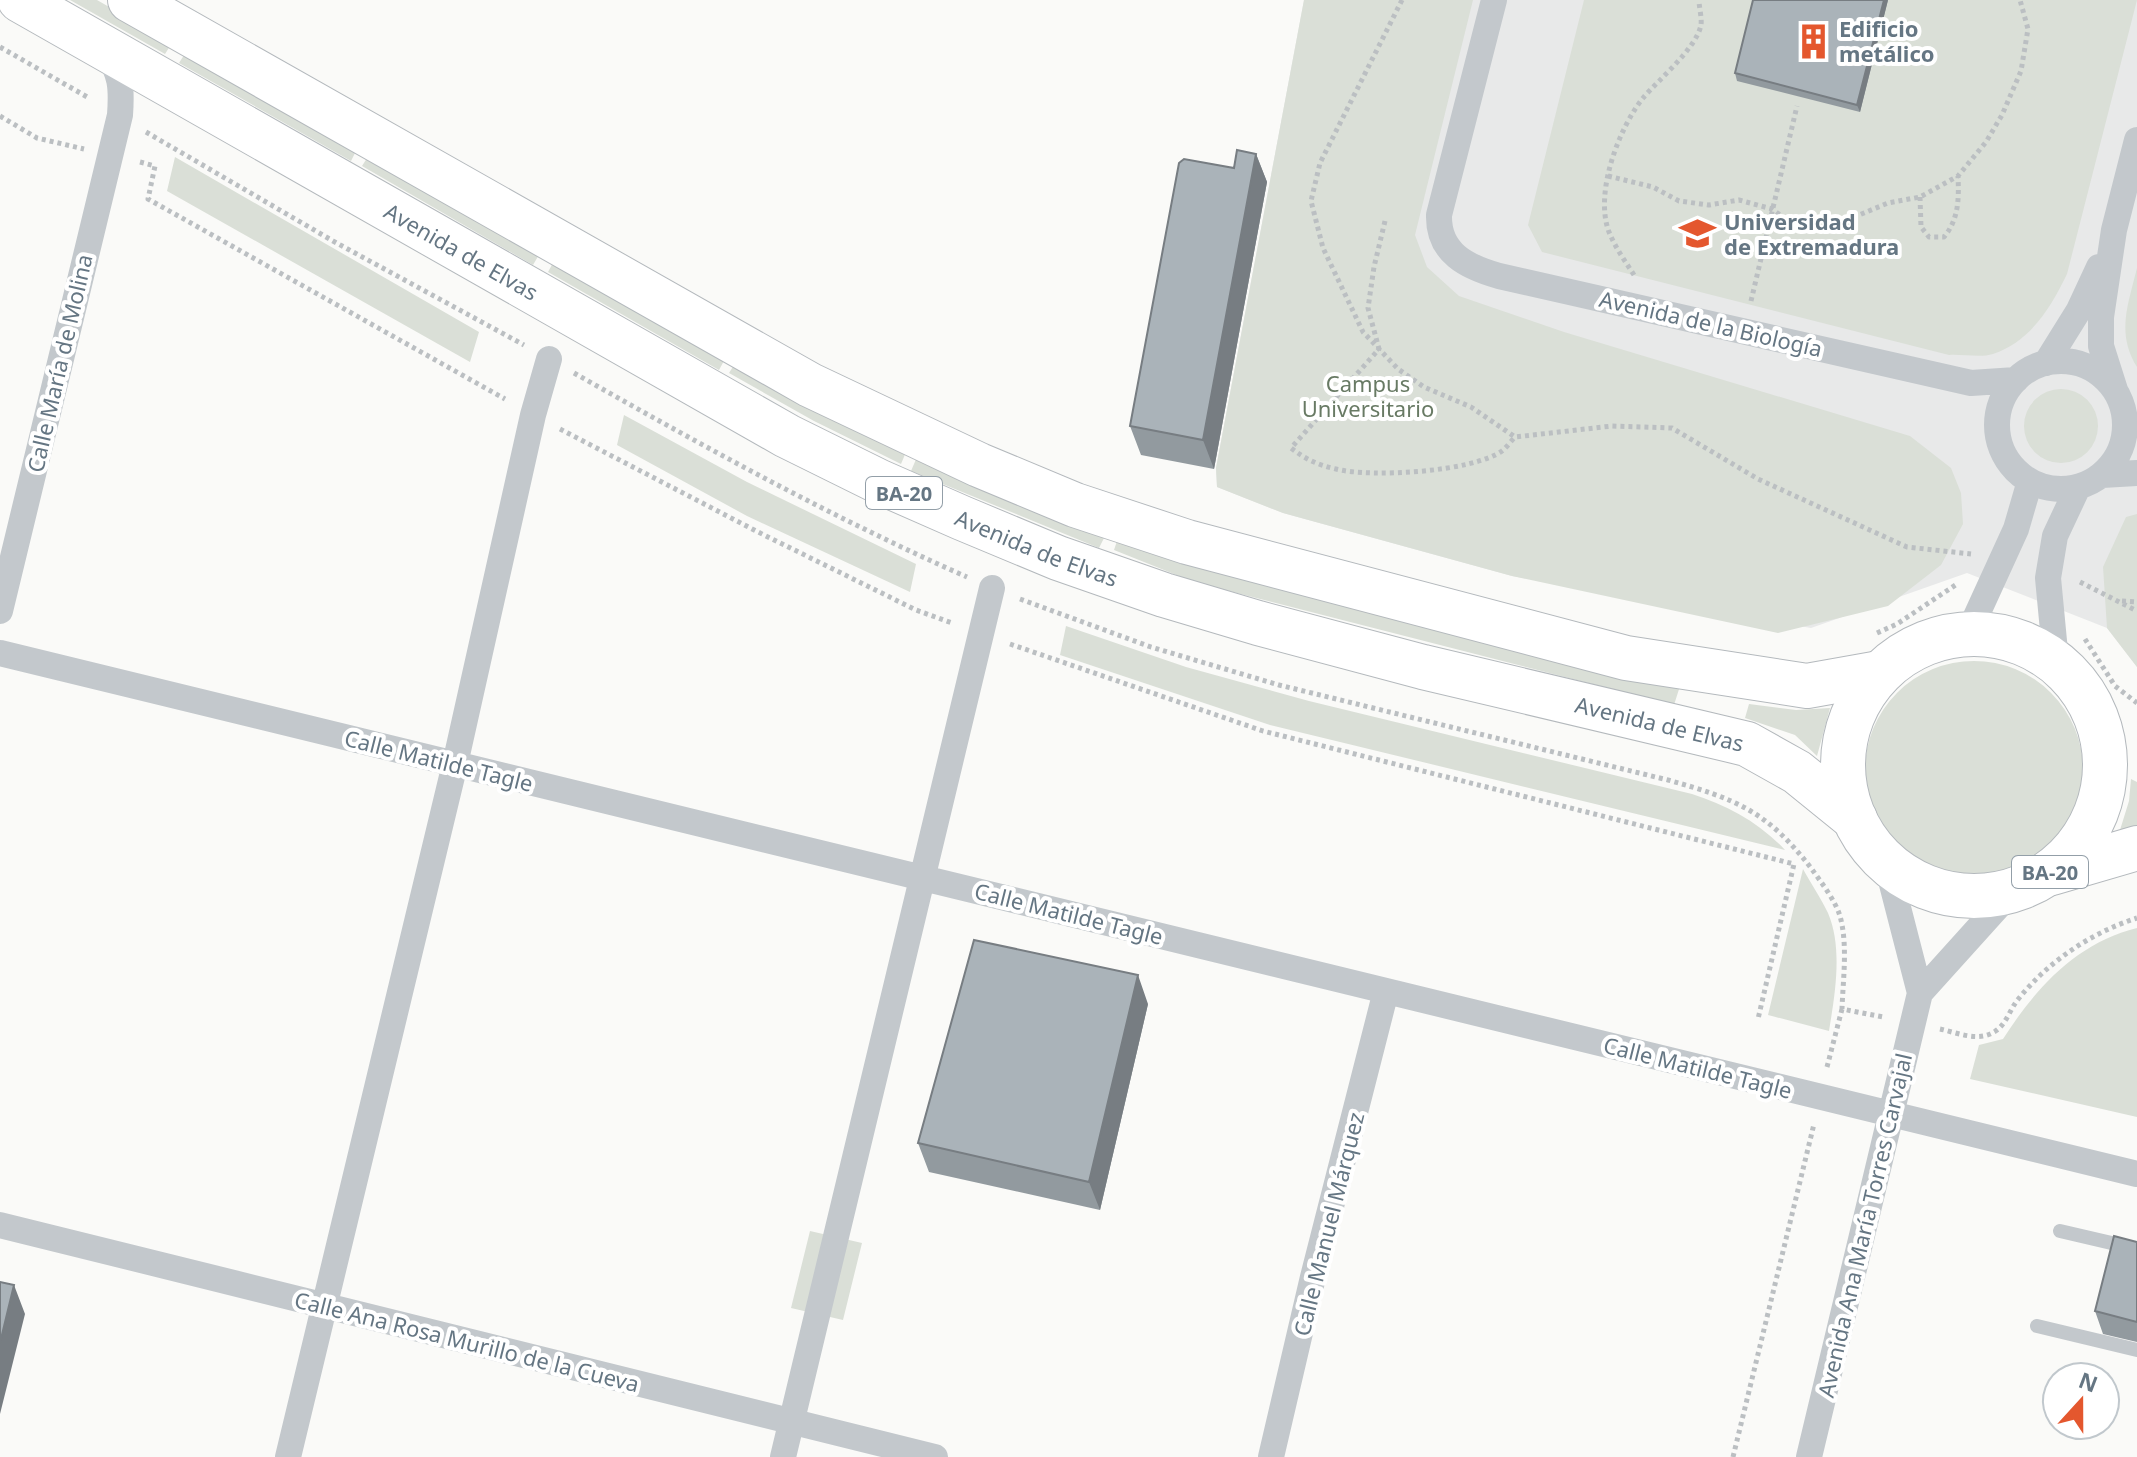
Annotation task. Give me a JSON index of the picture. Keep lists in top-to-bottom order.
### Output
{
  "streets": {
    "highway": ["Avenida de Elvas", "BA-20"],
    "street": [
      "Avenida de la Biología",
      "Calle María de Molina",
      "Calle Matilde Tagle",
      "Calle Manuel Márquez",
      "Avenida Ana María Torres Carvajal",
      "Calle Ana Rosa Murillo de la Cueva"
    ]
  },
  "crossings": [
    ["Avenida de Elvas", "Calle María de Molina"],
    ["Avenida de Elvas", "BA-20"],
    ["Avenida de Elvas", "Avenida Ana María Torres Carvajal"],
    ["BA-20", "Avenida Ana María Torres Carvajal"],
    ["Calle Matilde Tagle", "Calle Manuel Márquez"],
    ["Calle Matilde Tagle", "Avenida Ana María Torres Carvajal"]
  ],
  "parks": ["Campus Universitario"],
  "places": {
    "building": ["Edificio metálico"],
    "school or university": ["Universidad de Extremadura"]
  },
  "north": "top"
}
